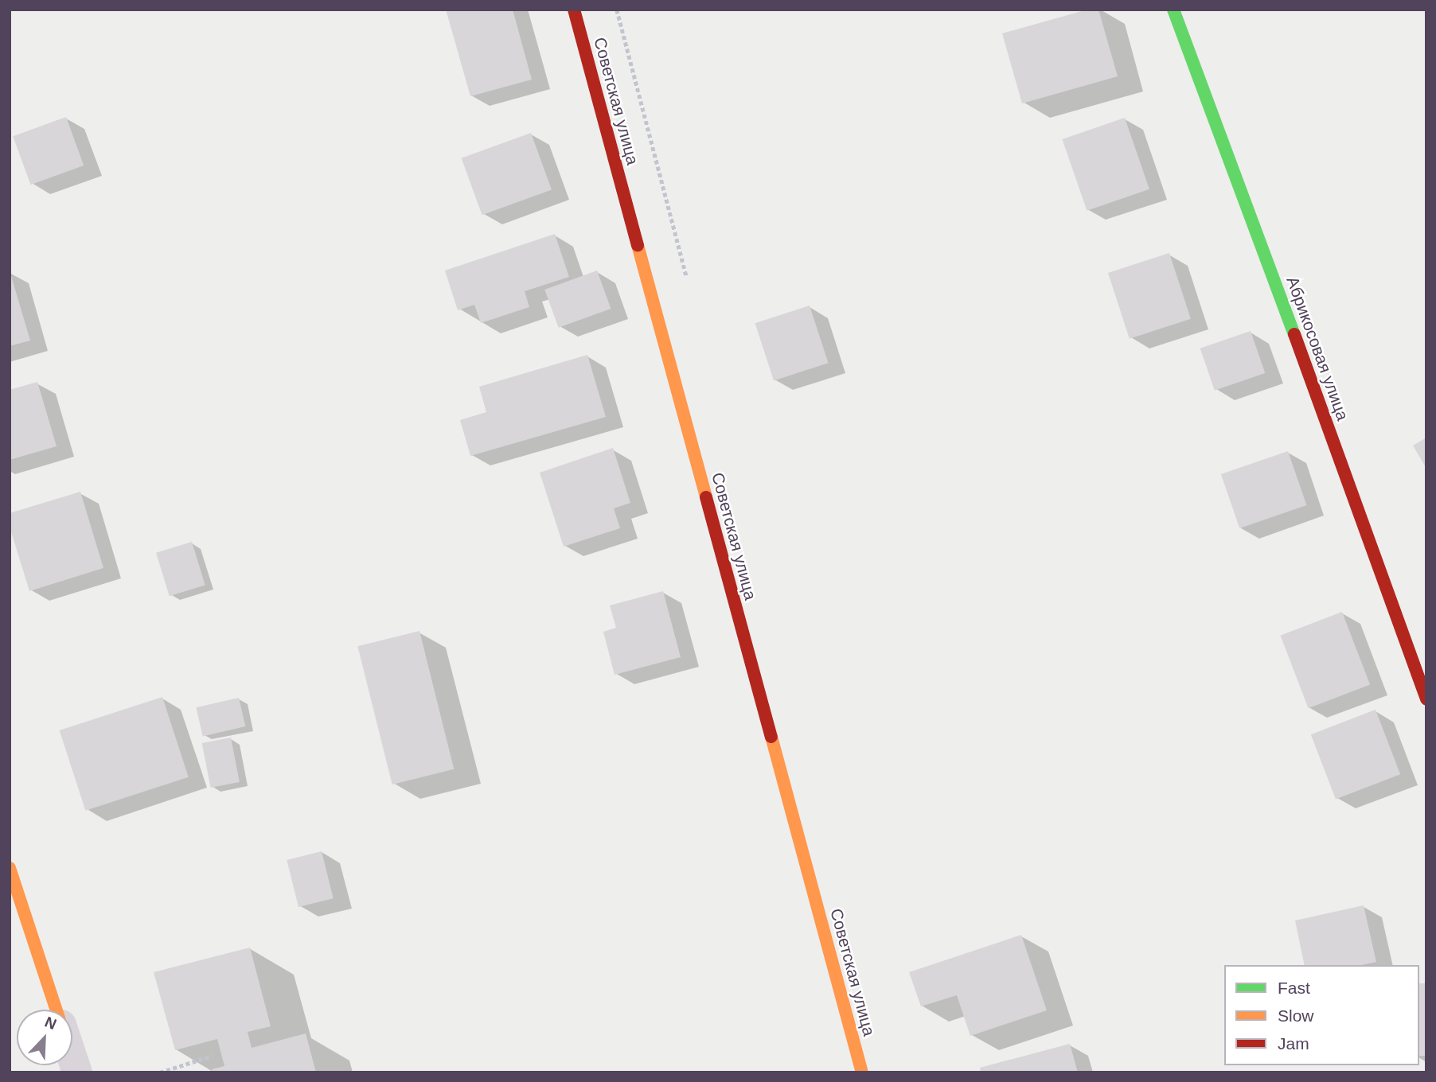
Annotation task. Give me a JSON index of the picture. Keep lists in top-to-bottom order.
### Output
{
  "streets": {
    "street": ["Советская улица", "Абрикосовая улица"]
  },
  "legend": ["Fast", "Slow", "Jam"],
  "north": "top right"
}
